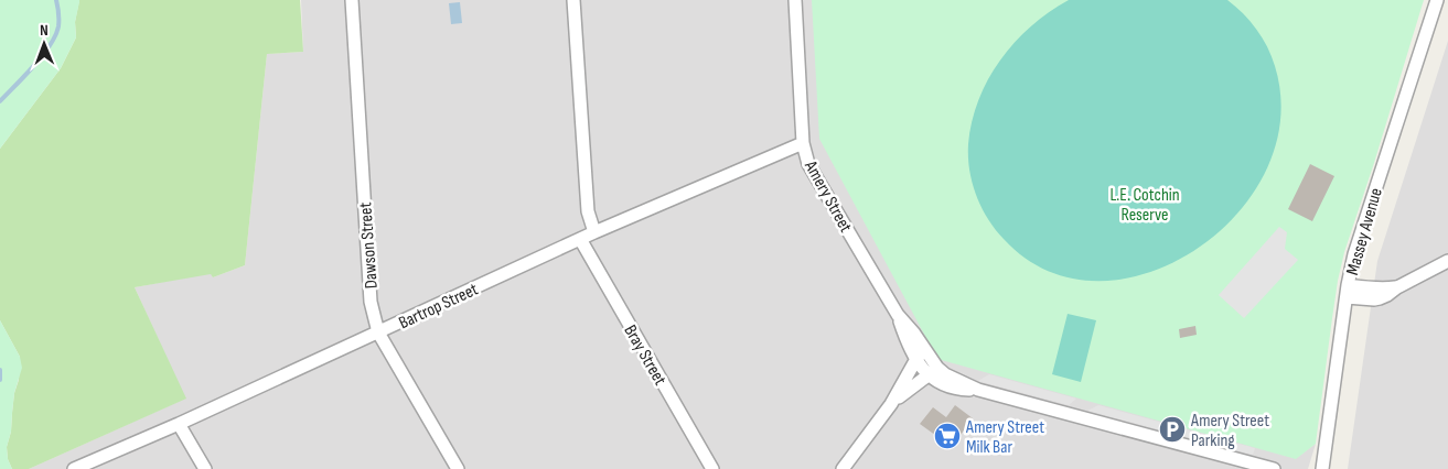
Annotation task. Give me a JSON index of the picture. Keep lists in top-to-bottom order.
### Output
{
  "streets": {
    "street": [
      "Amery Street",
      "Massey Avenue",
      "Dawson Street",
      "Bartrop Street",
      "Bray Street"
    ]
  },
  "crossings": [
    ["Amery Street", "Bartrop Street"],
    ["Dawson Street", "Bartrop Street"],
    ["Bartrop Street", "Bray Street"]
  ],
  "parks": ["L.E. Cotchin Reserve"],
  "places": {
    "parking": ["Amery Street Parking"],
    "supermarket": ["Amery Street Milk Bar"]
  },
  "north": "top"
}
